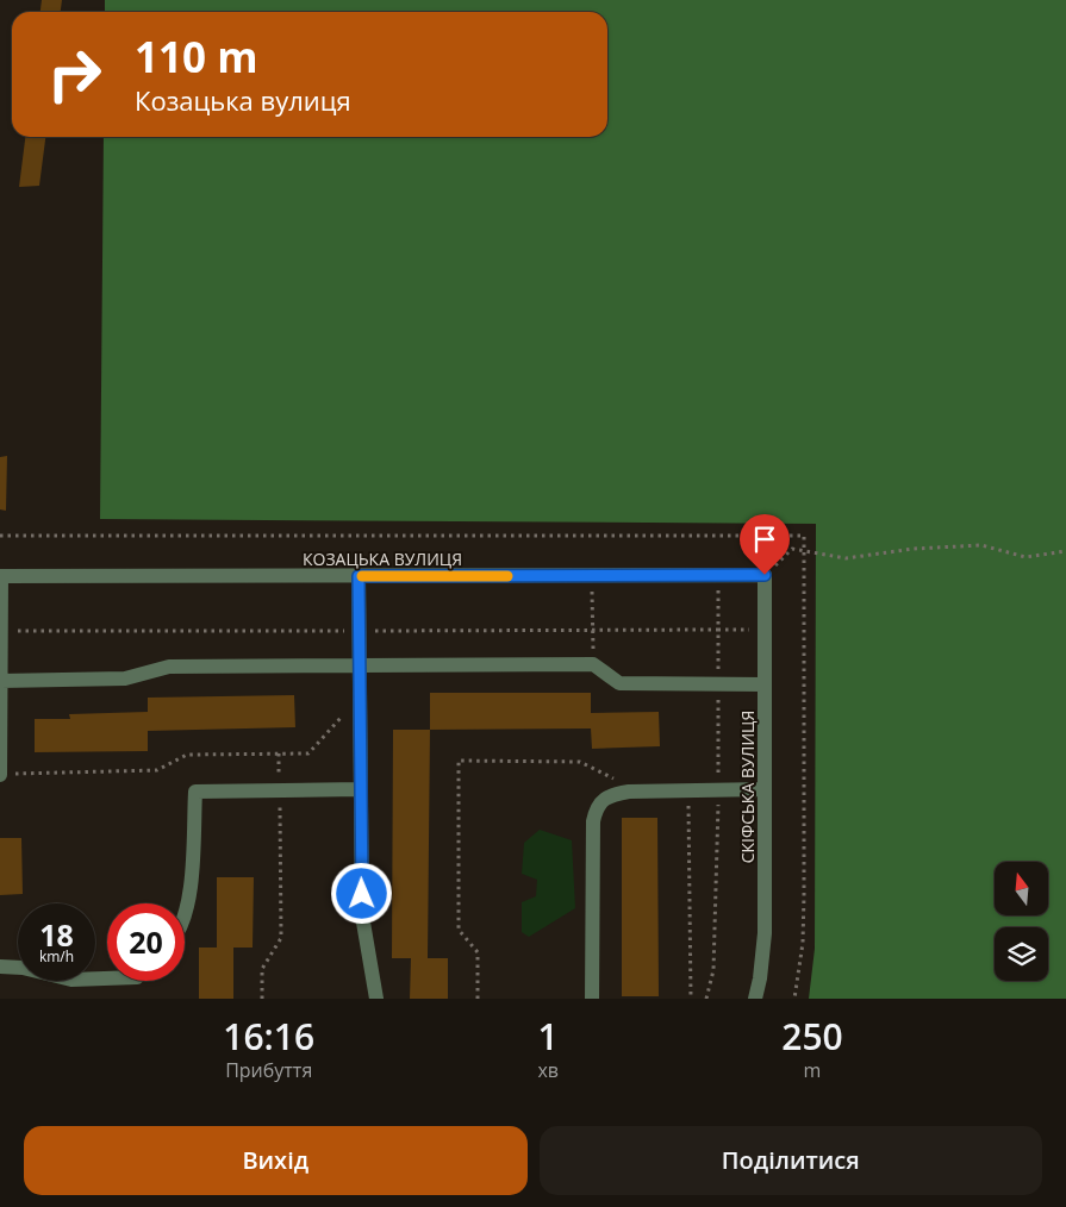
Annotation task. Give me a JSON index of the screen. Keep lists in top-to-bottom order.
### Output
{
  "streets": {
    "street": ["КОЗАЦЬКА ВУЛИЦЯ", "СКІФСЬКА ВУЛИЦЯ"]
  },
  "crossings": [
    ["КОЗАЦЬКА ВУЛИЦЯ", "СКІФСЬКА ВУЛИЦЯ"]
  ],
  "north": "top",
  "page": {
    "turn": ["110 m", "Козацька вулиця"],
    "speed": "18 km/h",
    "limit": "20",
    "eta": [
      "16:16",
      "Прибуття",
      "1",
      "хв",
      "250",
      "m"
    ],
    "buttons": ["Вихід", "Поділитися"]
  }
}
